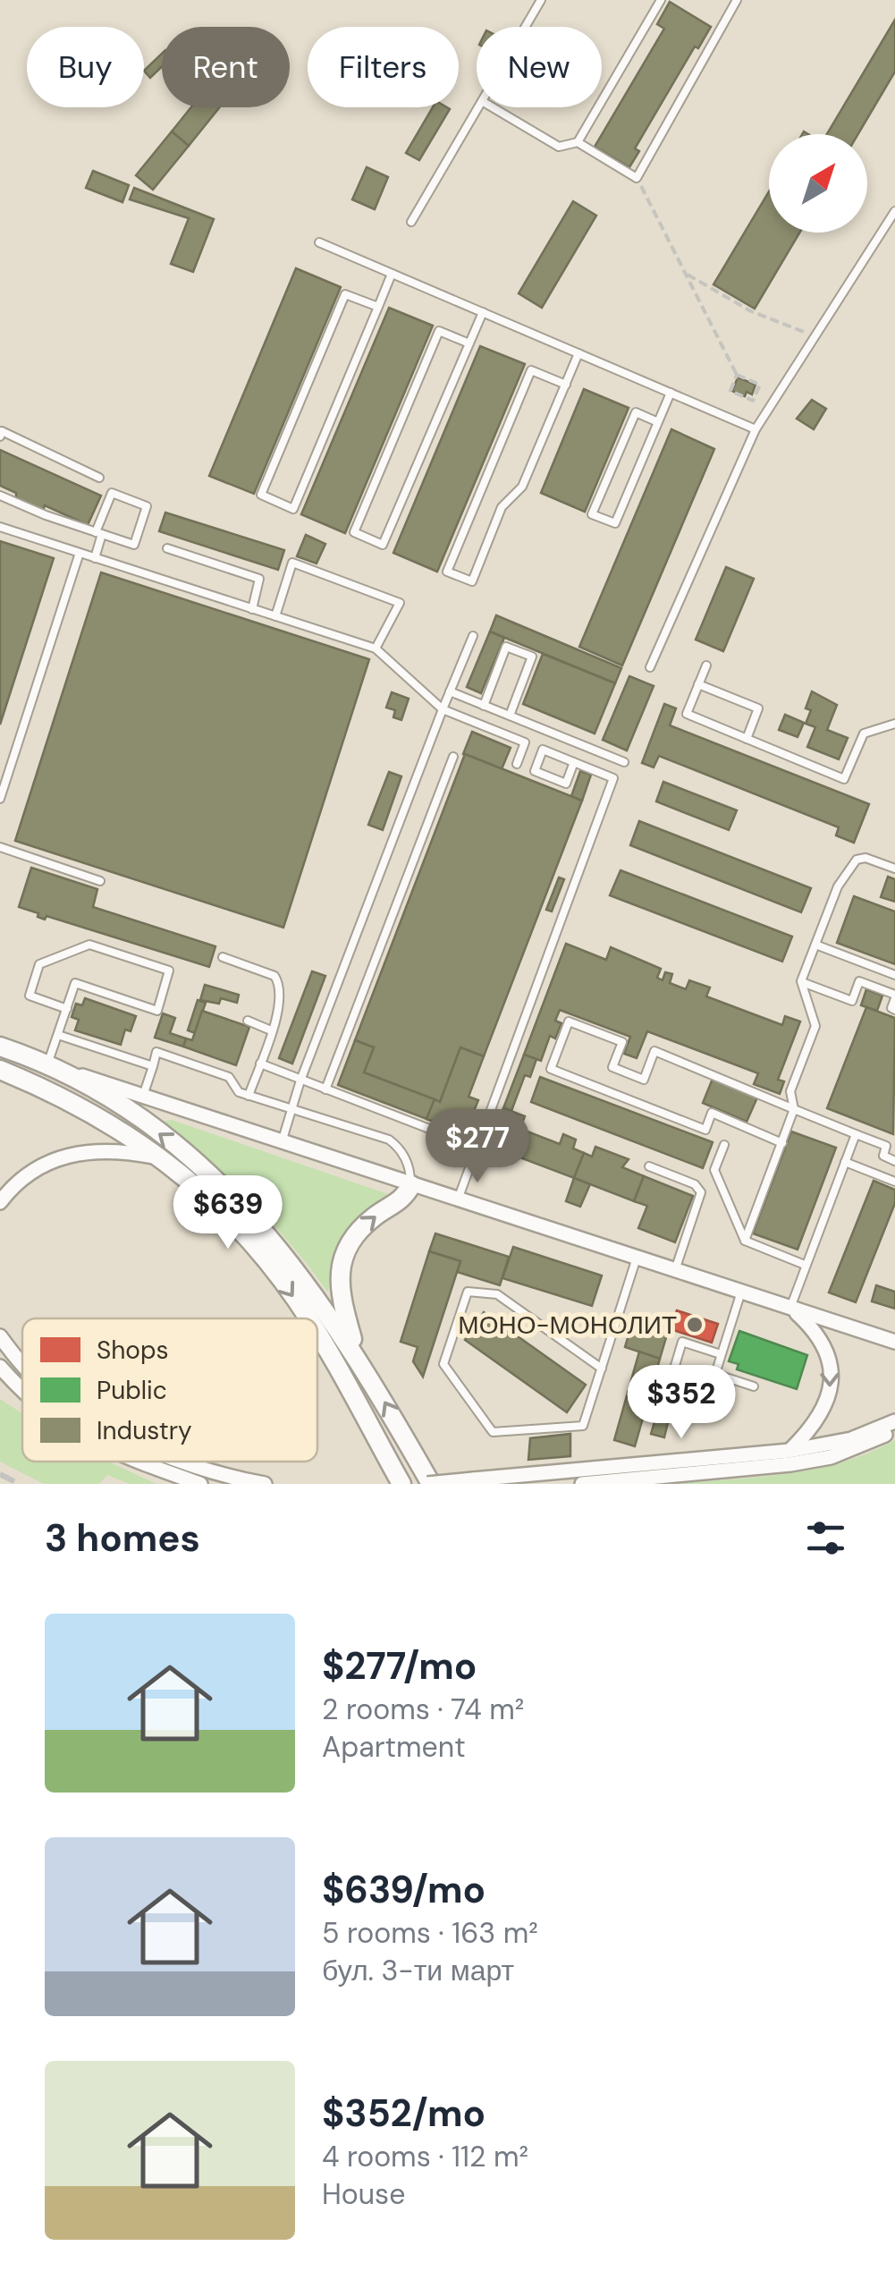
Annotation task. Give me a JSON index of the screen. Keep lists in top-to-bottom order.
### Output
{
  "places": ["МОНО-МОНОЛИТ"],
  "legend": ["Shops", "Public", "Industry"],
  "north": "top right",
  "page": {
    "chip": [
      "Buy",
      "Rent",
      "Filters",
      "New"
    ],
    "price": ["$277", "$639", "$352"],
    "heading": "3 homes",
    "list": [
      {
        "name": "$277/mo",
        "note": "2 rooms · 74 m² · Apartment"
      },
      {
        "name": "$639/mo",
        "note": "5 rooms · 163 m² · бул. 3-ти март"
      },
      {
        "name": "$352/mo",
        "note": "4 rooms · 112 m² · House"
      }
    ]
  }
}
